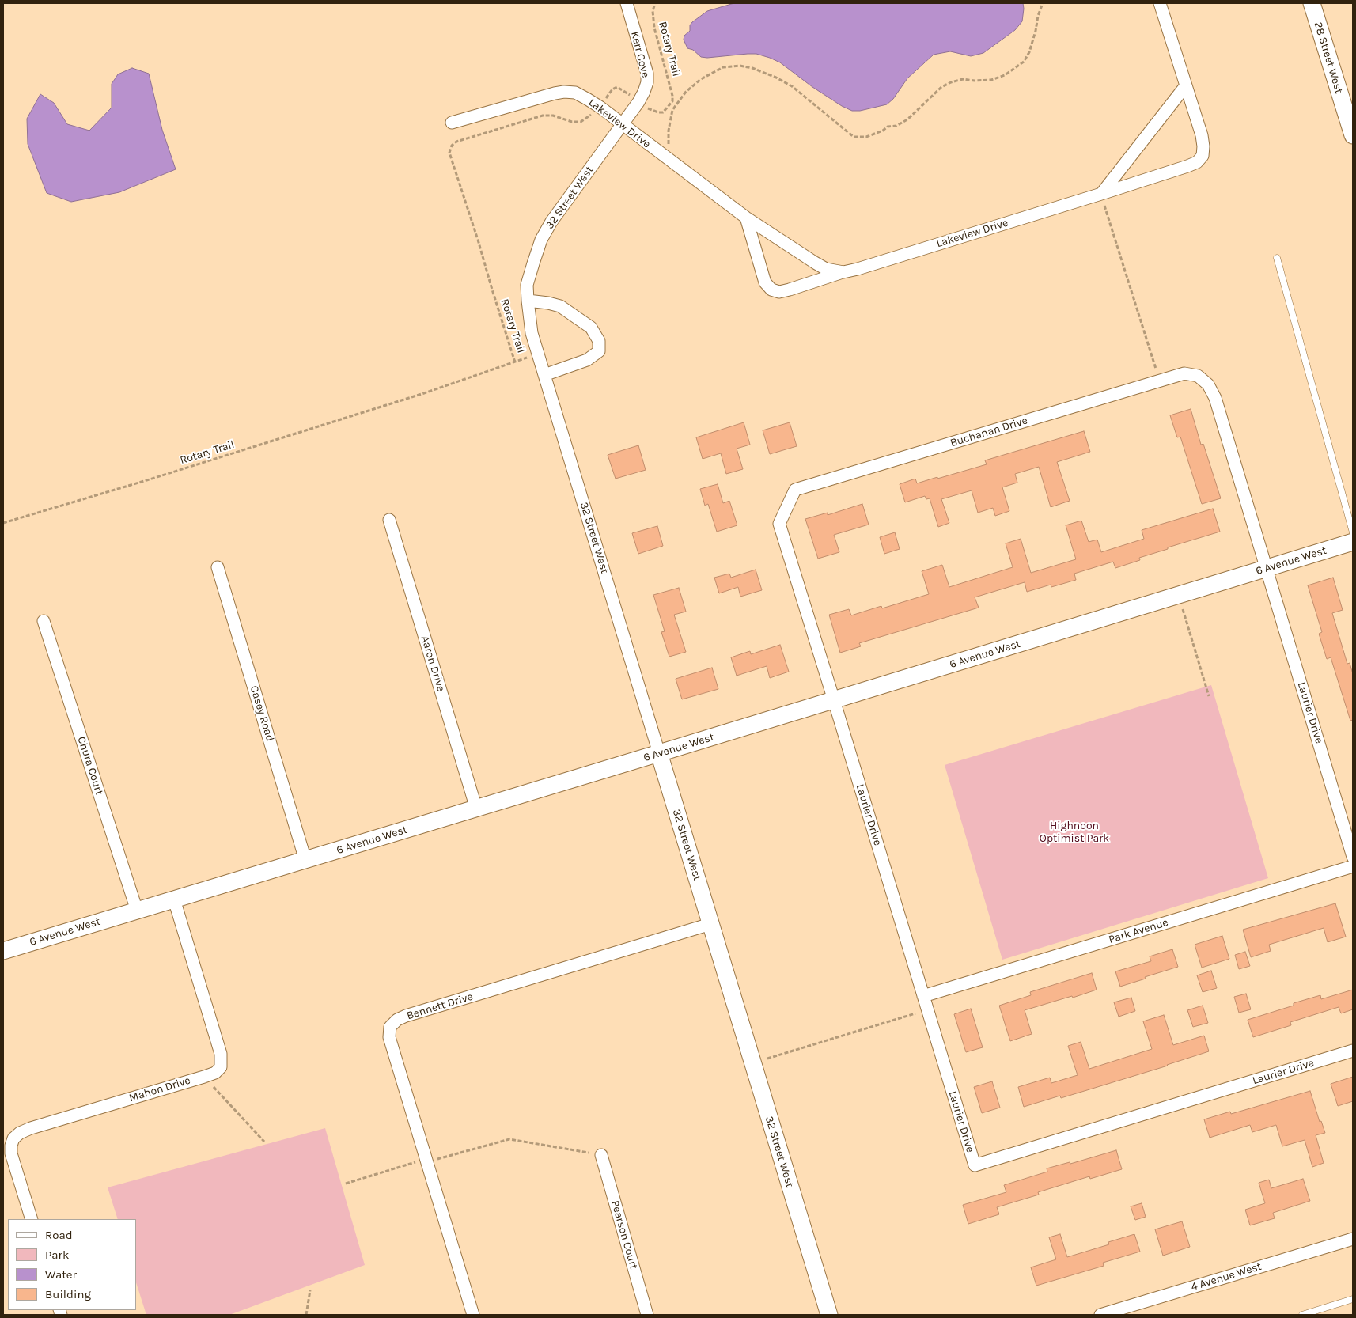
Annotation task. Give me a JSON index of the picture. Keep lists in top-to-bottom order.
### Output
{
  "streets": {
    "street": [
      "Kerr Cove",
      "28 Street West",
      "Lakeview Drive",
      "32 Street West",
      "Buchanan Drive",
      "6 Avenue West",
      "Aaron Drive",
      "Laurier Drive",
      "Casey Road",
      "Chura Court",
      "Park Avenue",
      "Bennett Drive",
      "Mahon Drive",
      "Pearson Court",
      "4 Avenue West"
    ],
    "path": ["Rotary Trail"]
  },
  "crossings": [
    ["Rotary Trail", "Kerr Cove"],
    ["Rotary Trail", "Lakeview Drive"],
    ["Kerr Cove", "Lakeview Drive"],
    ["Kerr Cove", "32 Street West"],
    ["Lakeview Drive", "32 Street West"],
    ["32 Street West", "6 Avenue West"],
    ["32 Street West", "Bennett Drive"],
    ["Buchanan Drive", "6 Avenue West"],
    ["Buchanan Drive", "Laurier Drive"],
    ["6 Avenue West", "Aaron Drive"],
    ["6 Avenue West", "Laurier Drive"],
    ["6 Avenue West", "Casey Road"],
    ["6 Avenue West", "Chura Court"],
    ["6 Avenue West", "Mahon Drive"],
    ["Laurier Drive", "Park Avenue"]
  ],
  "parks": ["Highnoon Optimist Park"],
  "legend": [
    "Road",
    "Park",
    "Water",
    "Building"
  ]
}
